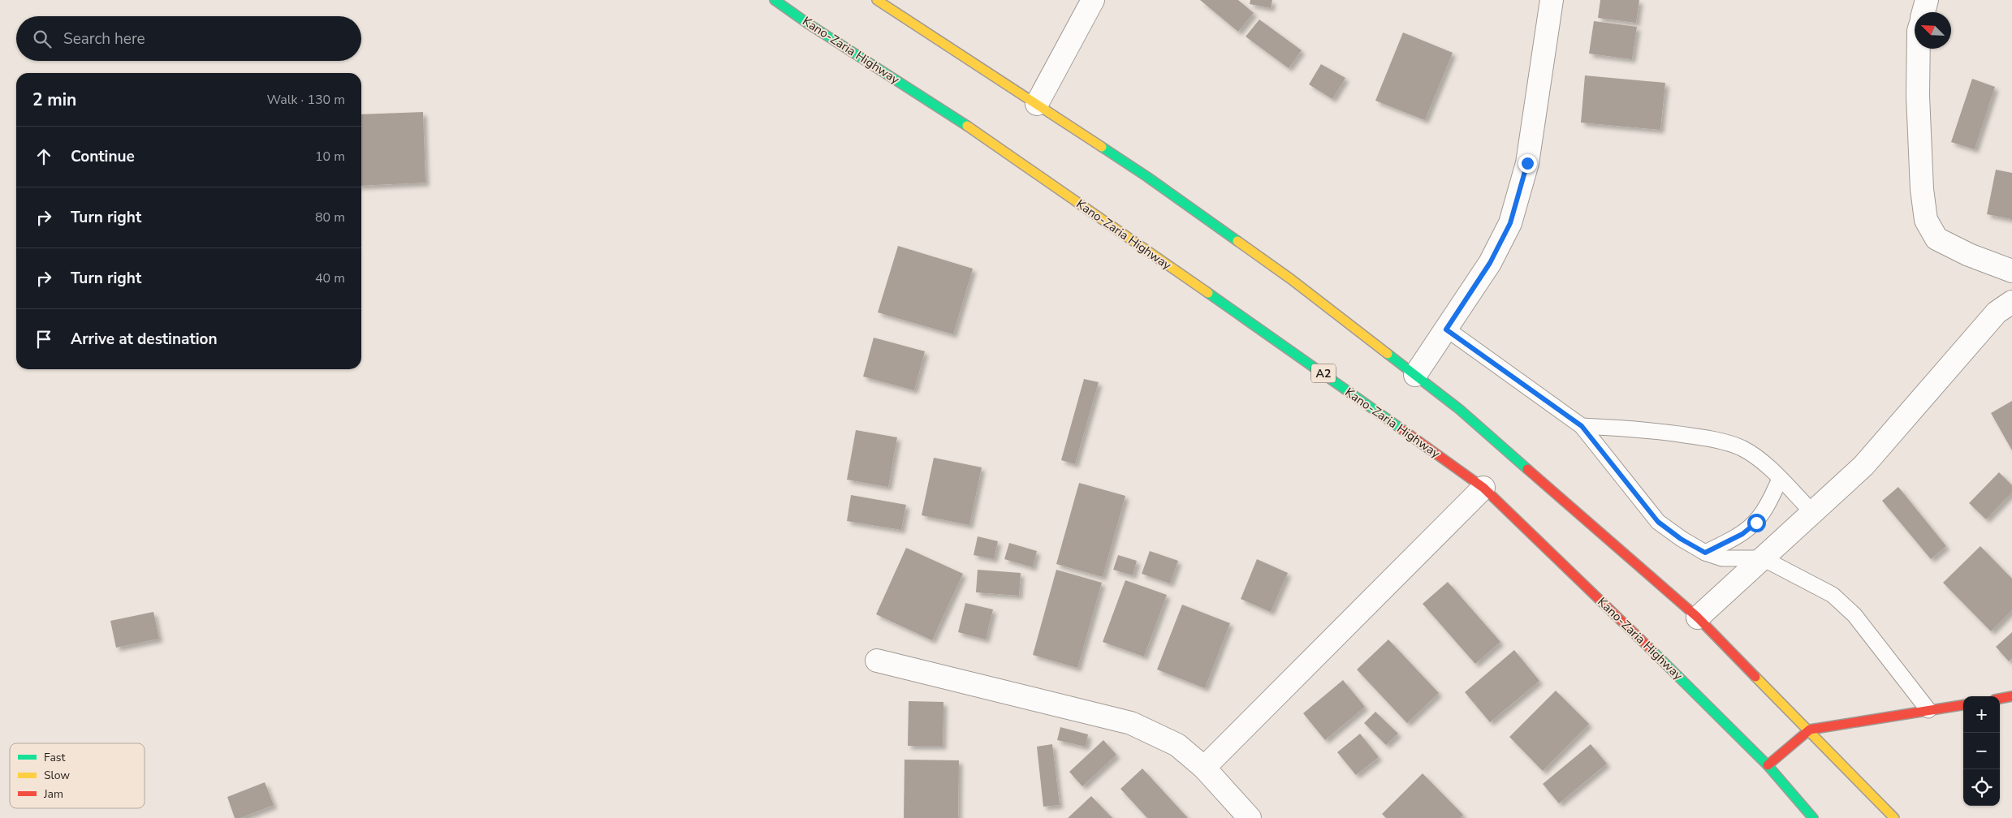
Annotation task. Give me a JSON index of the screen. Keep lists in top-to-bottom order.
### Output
{
  "streets": {
    "main road": ["Kano-Zaria Highway", "A2"]
  },
  "legend": ["Fast", "Slow", "Jam"],
  "north": "top left",
  "page": {
    "search": "Search here",
    "heading": ["2 min", "Walk · 130 m"],
    "list": [
      ["Continue", "10 m"],
      ["Turn right", "80 m"],
      ["Turn right", "40 m"],
      "Arrive at destination"
    ],
    "map_buttons": ["+", "−"]
  }
}
